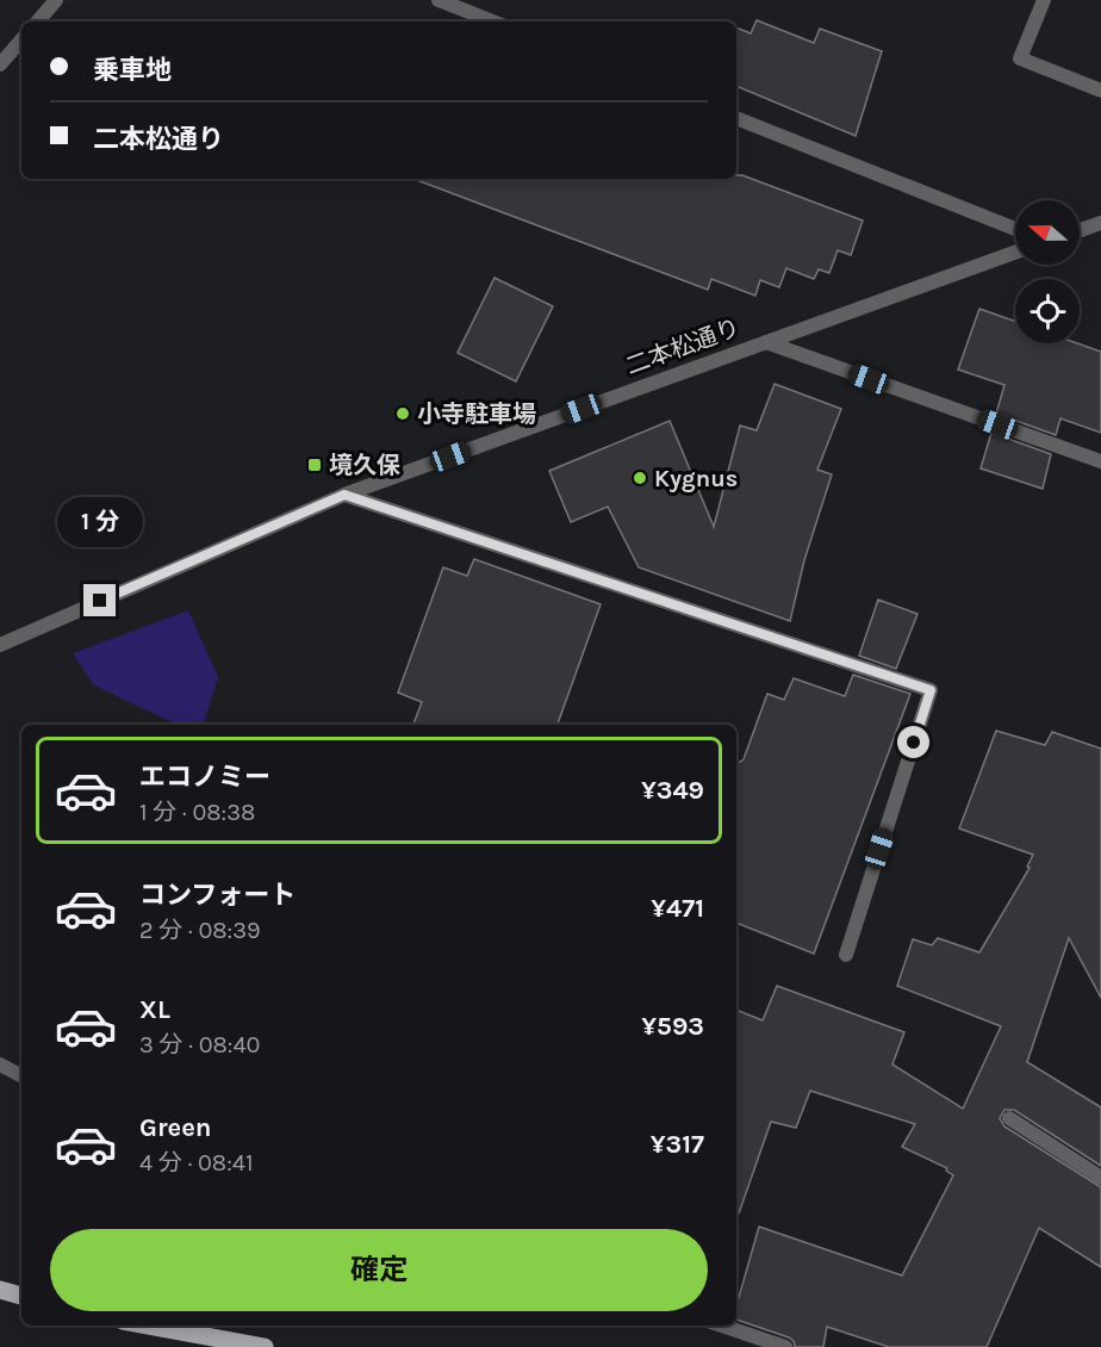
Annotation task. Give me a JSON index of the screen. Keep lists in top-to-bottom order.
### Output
{
  "streets": {
    "street": ["二本松通り"]
  },
  "places": {
    "other": ["小寺駐車場", "Kygnus"],
    "transit": ["境久保"]
  },
  "north": "left",
  "page": {
    "banner": ["乗車地", "二本松通り"],
    "bubble": "1 分",
    "list": [
      {
        "name": "エコノミー",
        "note": "1 分 · 08:38",
        "value": "¥349"
      },
      {
        "name": "コンフォート",
        "note": "2 分 · 08:39",
        "value": "¥471"
      },
      {
        "name": "XL",
        "note": "3 分 · 08:40",
        "value": "¥593"
      },
      {
        "name": "Green",
        "note": "4 分 · 08:41",
        "value": "¥317"
      }
    ],
    "buttons": "確定"
  }
}
